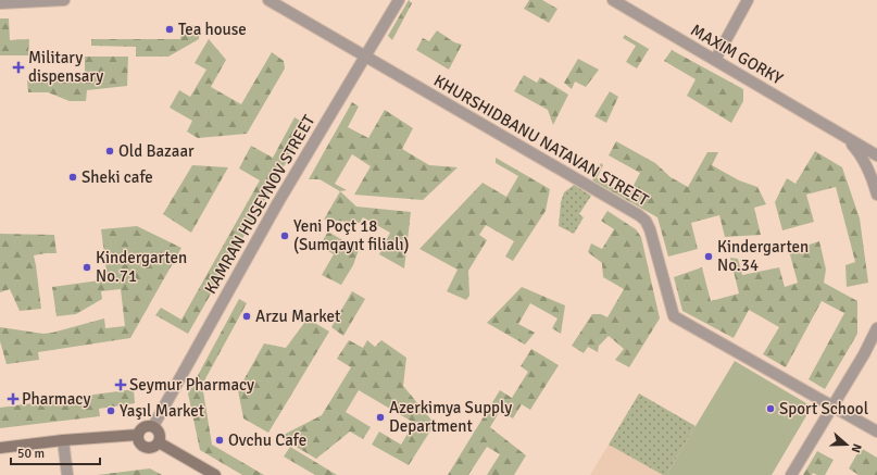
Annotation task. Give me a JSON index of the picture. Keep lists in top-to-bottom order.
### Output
{
  "streets": {
    "street": ["MAXIM GORKY", "KHURSHIDBANU NATAVAN STREET", "KAMRAN HUSEYNOV STREET"]
  },
  "crossings": [
    ["KHURSHIDBANU NATAVAN STREET", "KAMRAN HUSEYNOV STREET"]
  ],
  "places": {
    "other": [
      "Tea house",
      "Old Bazaar",
      "Sheki cafe",
      "Yeni Poçt 18 (Sumqayıt filialı)",
      "Kindergarten No.34",
      "Kindergarten No.71",
      "Arzu Market",
      "Sport School",
      "Yaşıl Market",
      "Azerkimya Supply Department",
      "Ovchu Cafe"
    ],
    "health": ["Military dispensary", "Seymur Pharmacy", "Pharmacy"]
  },
  "scale_bar": "50 m",
  "north": "right"
}
